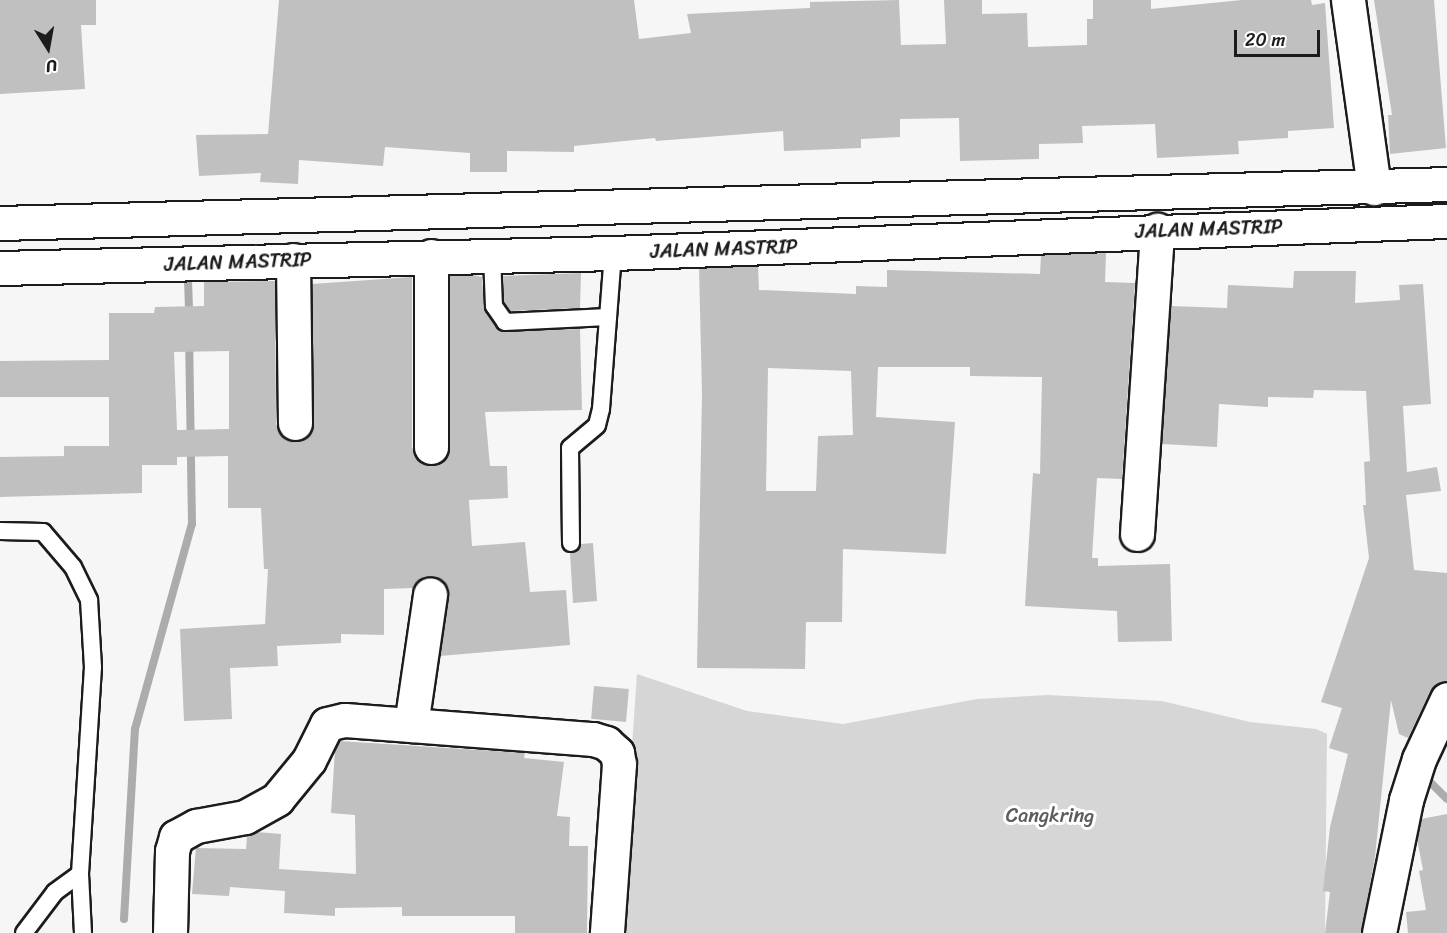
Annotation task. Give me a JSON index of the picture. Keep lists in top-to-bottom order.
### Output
{
  "streets": {
    "main road": ["JALAN MASTRIP"]
  },
  "parks": ["Cangkring"],
  "scale_bar": "20 m",
  "north": "bottom"
}
